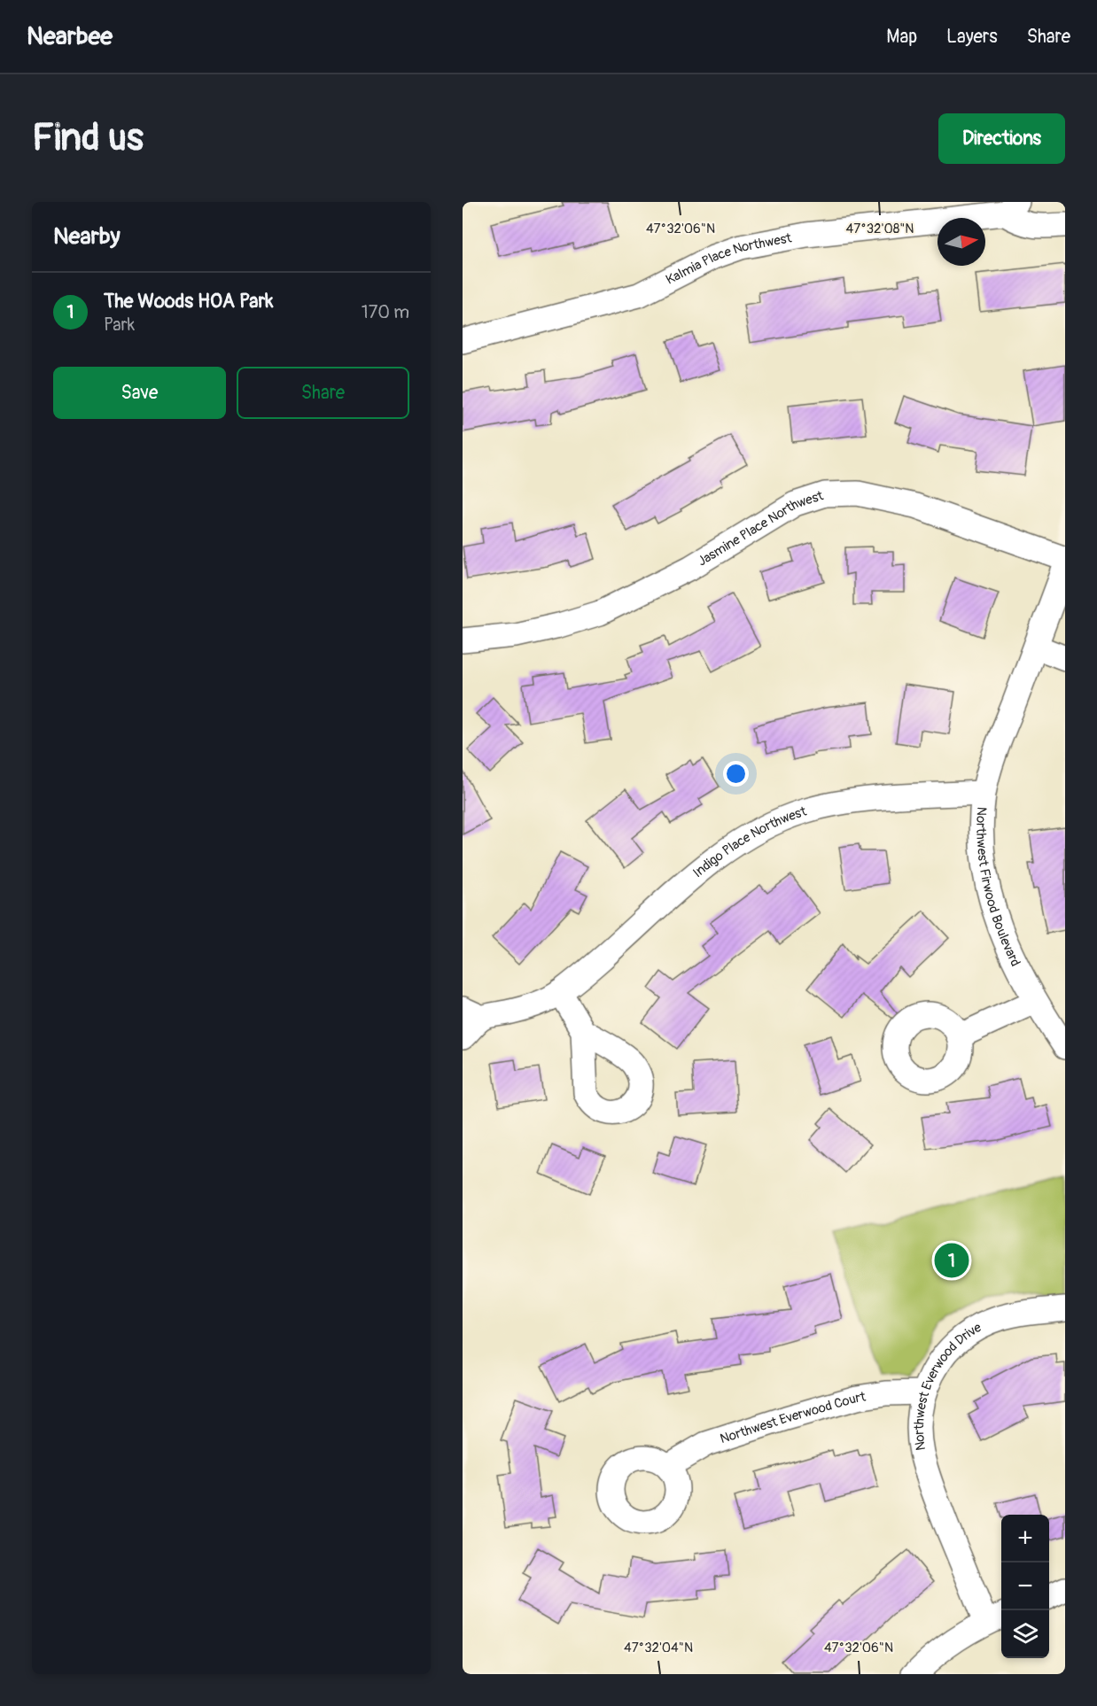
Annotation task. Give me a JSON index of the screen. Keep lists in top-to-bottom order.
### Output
{
  "streets": {
    "street": [
      "Kalmia Place Northwest",
      "Jasmine Place Northwest",
      "Indigo Place Northwest",
      "Northwest Firwood Boulevard",
      "Northwest Everwood Drive",
      "Northwest Everwood Court"
    ]
  },
  "crossings": [
    ["Indigo Place Northwest", "Northwest Firwood Boulevard"],
    ["Northwest Everwood Drive", "Northwest Everwood Court"]
  ],
  "north": "right",
  "page": {
    "header": "Nearbee",
    "nav": ["Map", "Layers", "Share"],
    "buttons": [
      "Directions",
      ["Save", "Share"]
    ],
    "title": "Find us",
    "heading": "Nearby",
    "list": [
      {
        "mark": "1",
        "name": "The Woods HOA Park",
        "note": "Park",
        "value": "170 m"
      }
    ],
    "pins": "1",
    "map_buttons": ["+", "−"]
  },
  "coordinates": ["47°32'06\"N", "47°32'08\"N", "47°32'04\"N"]
}
